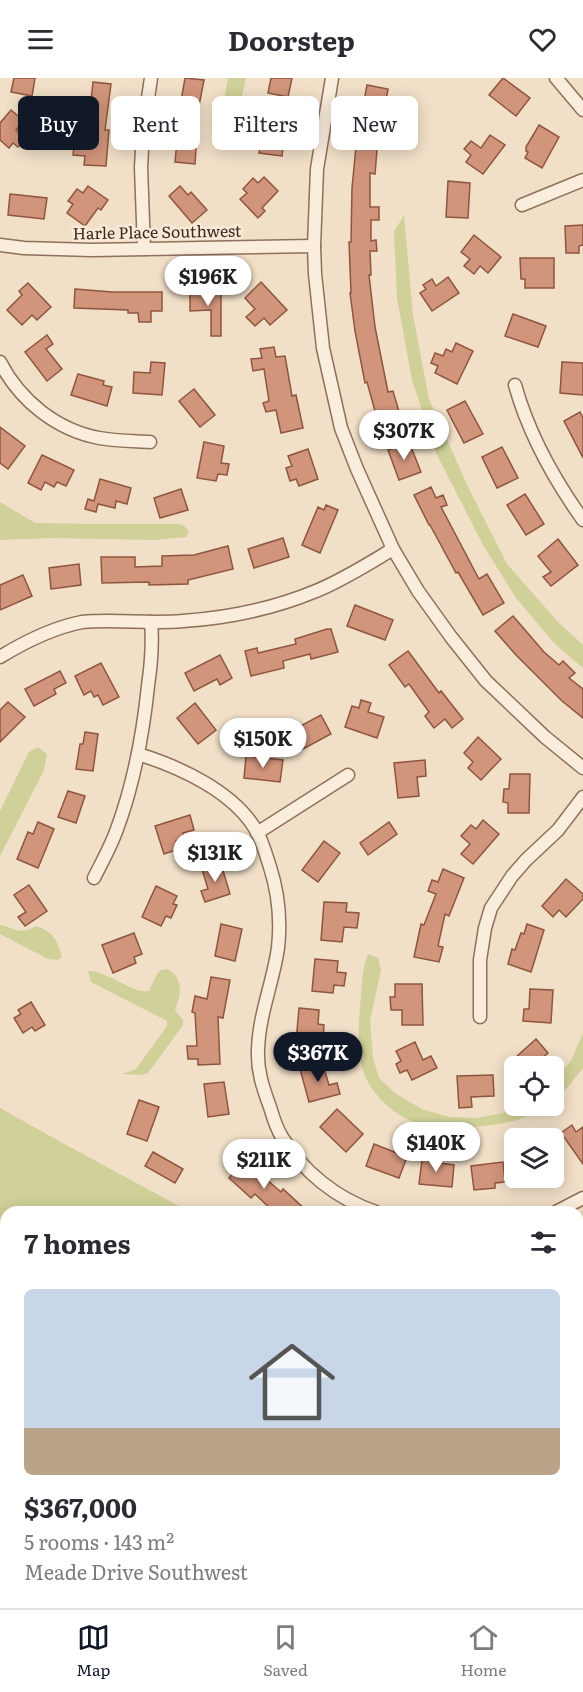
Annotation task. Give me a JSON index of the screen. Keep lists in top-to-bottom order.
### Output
{
  "streets": {
    "street": ["Harle Place Southwest"]
  },
  "page": {
    "header": "Doorstep",
    "chip": [
      "Buy",
      "Rent",
      "Filters",
      "New"
    ],
    "price": [
      "$196K",
      "$307K",
      "$150K",
      "$131K",
      "$367K",
      "$140K",
      "$211K"
    ],
    "heading": "7 homes",
    "list": [
      {
        "name": "$367,000",
        "note": "5 rooms · 143 m² · Meade Drive Southwest"
      }
    ],
    "tabs": ["Map", "Saved", "Home"]
  }
}
